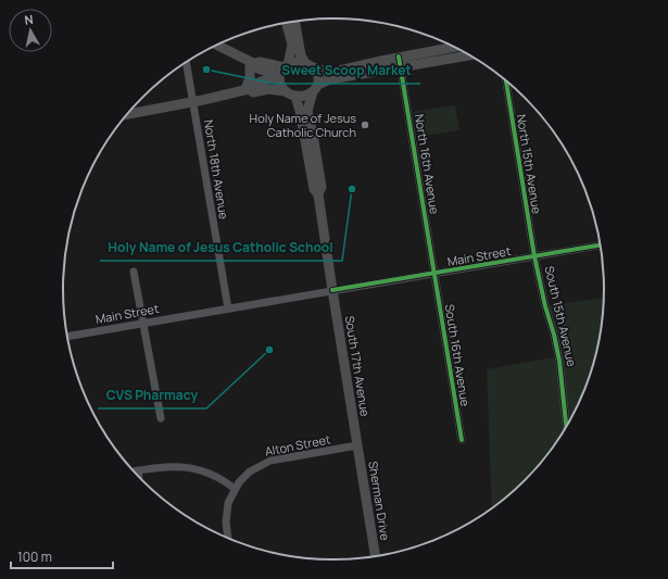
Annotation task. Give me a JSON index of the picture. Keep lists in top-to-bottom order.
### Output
{
  "streets": {
    "main road": ["South 17th Avenue", "Sherman Drive"],
    "street": [
      "North 16th Avenue",
      "North 15th Avenue",
      "North 18th Avenue",
      "Main Street",
      "South 15th Avenue",
      "South 16th Avenue",
      "Alton Street"
    ]
  },
  "crossings": [
    ["North 16th Avenue", "Main Street"],
    ["North 16th Avenue", "South 16th Avenue"],
    ["North 15th Avenue", "Main Street"],
    ["North 15th Avenue", "South 15th Avenue"],
    ["North 18th Avenue", "Main Street"],
    ["Main Street", "South 15th Avenue"],
    ["Main Street", "South 16th Avenue"],
    ["Main Street", "South 17th Avenue"],
    ["South 17th Avenue", "Alton Street"],
    ["South 17th Avenue", "Sherman Drive"],
    ["Alton Street", "Sherman Drive"]
  ],
  "places": [
    "Sweet Scoop Market",
    "Holy Name of Jesus Catholic Church",
    "Holy Name of Jesus Catholic School",
    "CVS Pharmacy"
  ],
  "scale_bar": "100 m",
  "north": "top"
}
